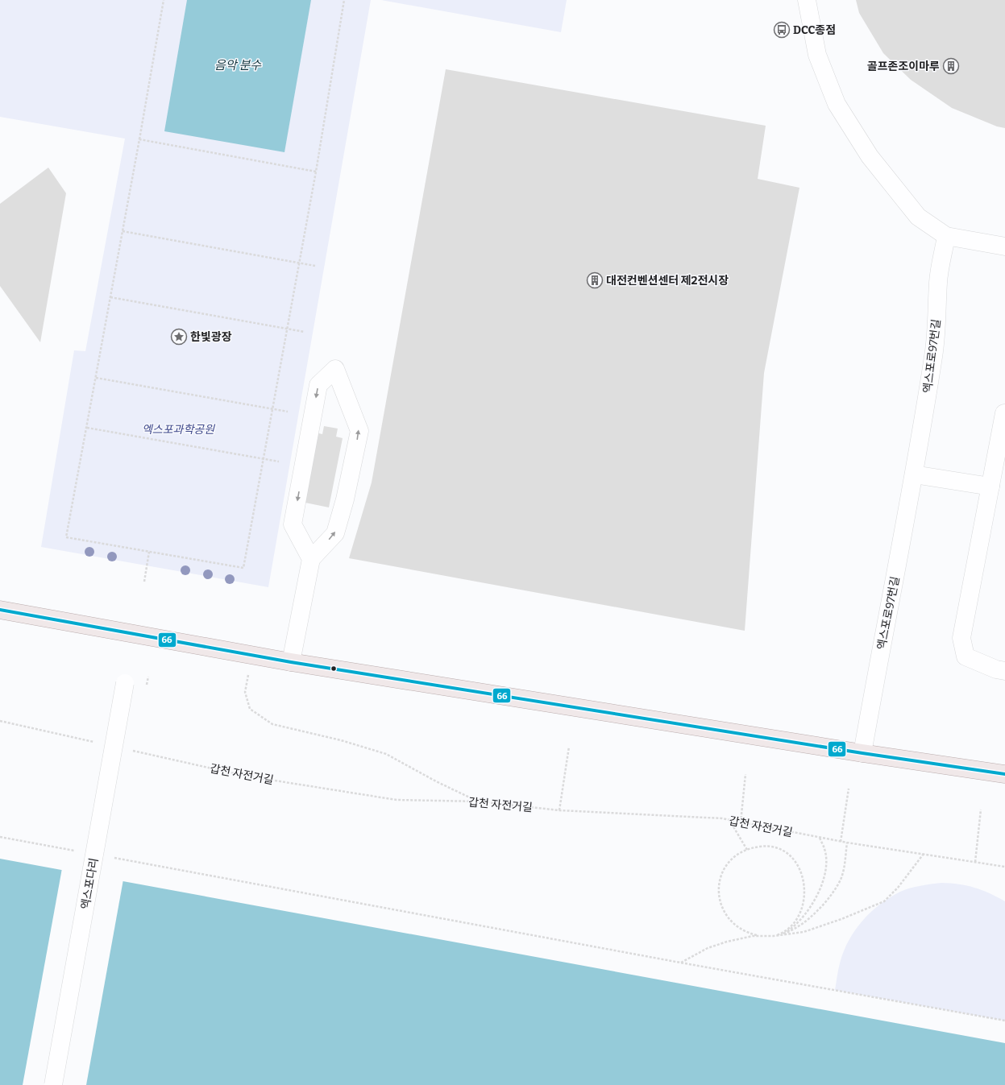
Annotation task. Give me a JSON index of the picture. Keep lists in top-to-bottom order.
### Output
{
  "streets": {
    "street": ["엑스포로97번길", "엑스포다리"],
    "path": ["갑천 자전거길"]
  },
  "water": ["음악 분수"],
  "parks": ["엑스포과학공원"],
  "places": {
    "bus stop": ["DCC종점"],
    "building": ["골프존조이마루", "대전컨벤션센터 제2전시장"],
    "place": ["한빛광장"]
  },
  "lines": ["transit line 66"]
}
